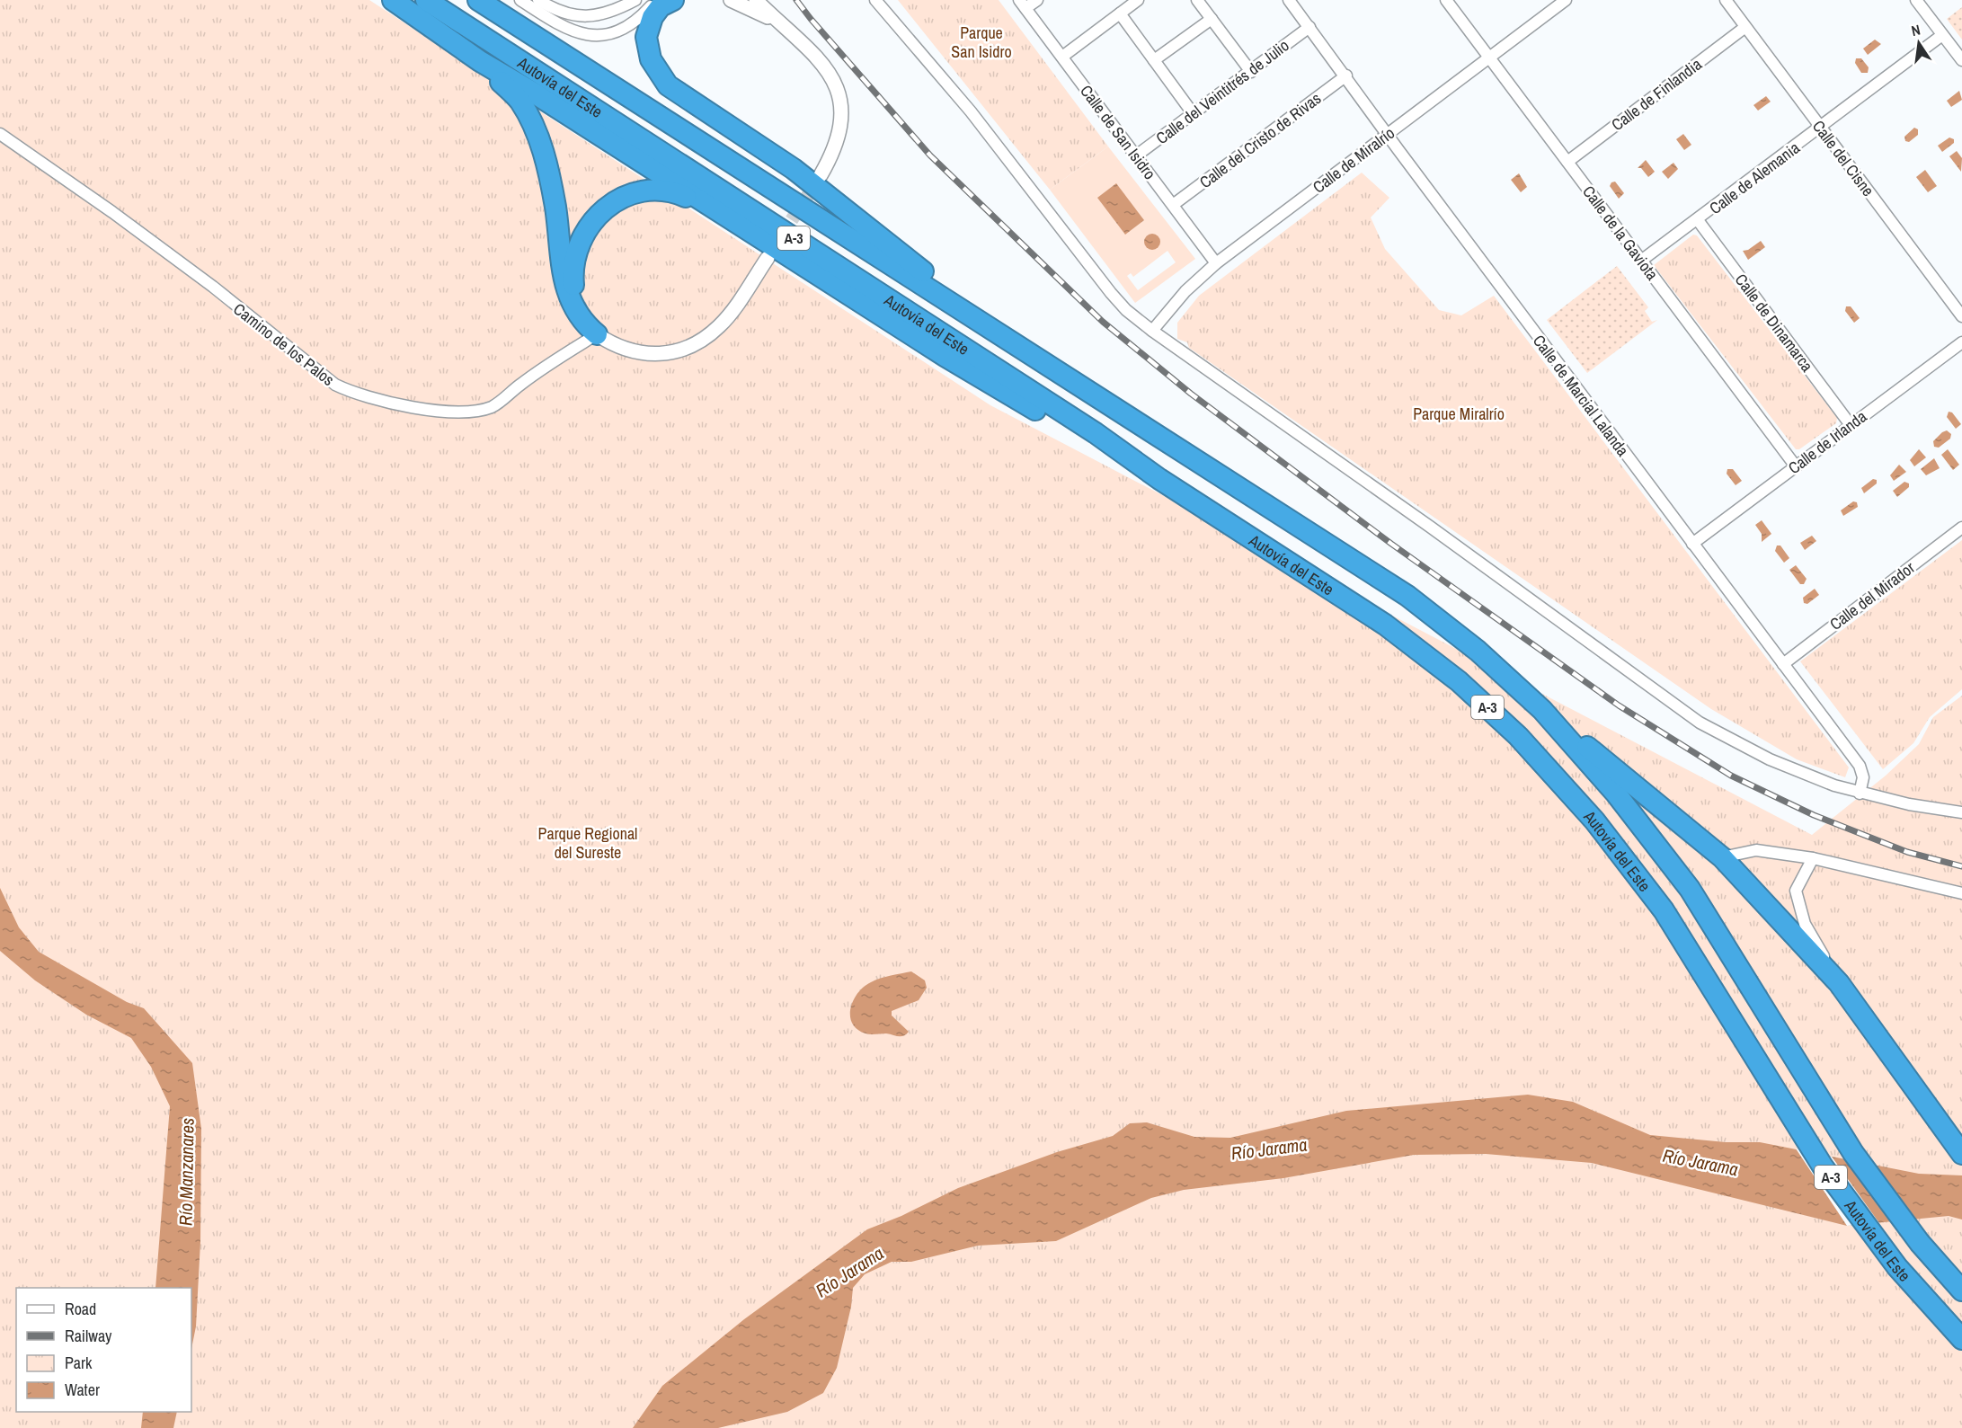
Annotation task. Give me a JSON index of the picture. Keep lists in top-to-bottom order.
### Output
{
  "streets": {
    "highway": ["Autovía del Este", "A-3"],
    "street": [
      "Calle del Veintitrés de Julio",
      "Calle de Finlandia",
      "Calle de San Isidro",
      "Calle del Cristo de Rivas",
      "Calle del Cisne",
      "Calle de Miralrío",
      "Calle de Alemania",
      "Calle de la Gaviota",
      "Calle de Dinamarca",
      "Camino de los Palos",
      "Calle de Marcial Lalanda",
      "Calle de Irlanda",
      "Calle del Mirador"
    ]
  },
  "crossings": [
    ["Calle del Veintitrés de Julio", "Calle de San Isidro"],
    ["Calle del Veintitrés de Julio", "Calle de Marcial Lalanda"],
    ["Calle de Finlandia", "Calle del Cisne"],
    ["Calle de Finlandia", "Calle de la Gaviota"],
    ["Calle de San Isidro", "Calle del Cristo de Rivas"],
    ["Calle de San Isidro", "Calle de Miralrío"],
    ["Calle del Cristo de Rivas", "Calle de Marcial Lalanda"],
    ["Calle del Cisne", "Calle de Alemania"],
    ["Calle de Miralrío", "Calle de la Gaviota"],
    ["Calle de Miralrío", "Calle de Marcial Lalanda"],
    ["Calle de Alemania", "Calle de la Gaviota"],
    ["Calle de Alemania", "Calle de Dinamarca"],
    ["Calle de la Gaviota", "Calle de Irlanda"],
    ["Calle de Dinamarca", "Calle de Irlanda"],
    ["Calle de Marcial Lalanda", "Calle de Irlanda"],
    ["Calle de Marcial Lalanda", "Calle del Mirador"]
  ],
  "water": ["Río Jarama", "Río Manzanares"],
  "parks": ["Parque San Isidro", "Parque Miralrío", "Parque Regional del Sureste"],
  "legend": [
    "Road",
    "Railway",
    "Park",
    "Water"
  ],
  "north": "top"
}
